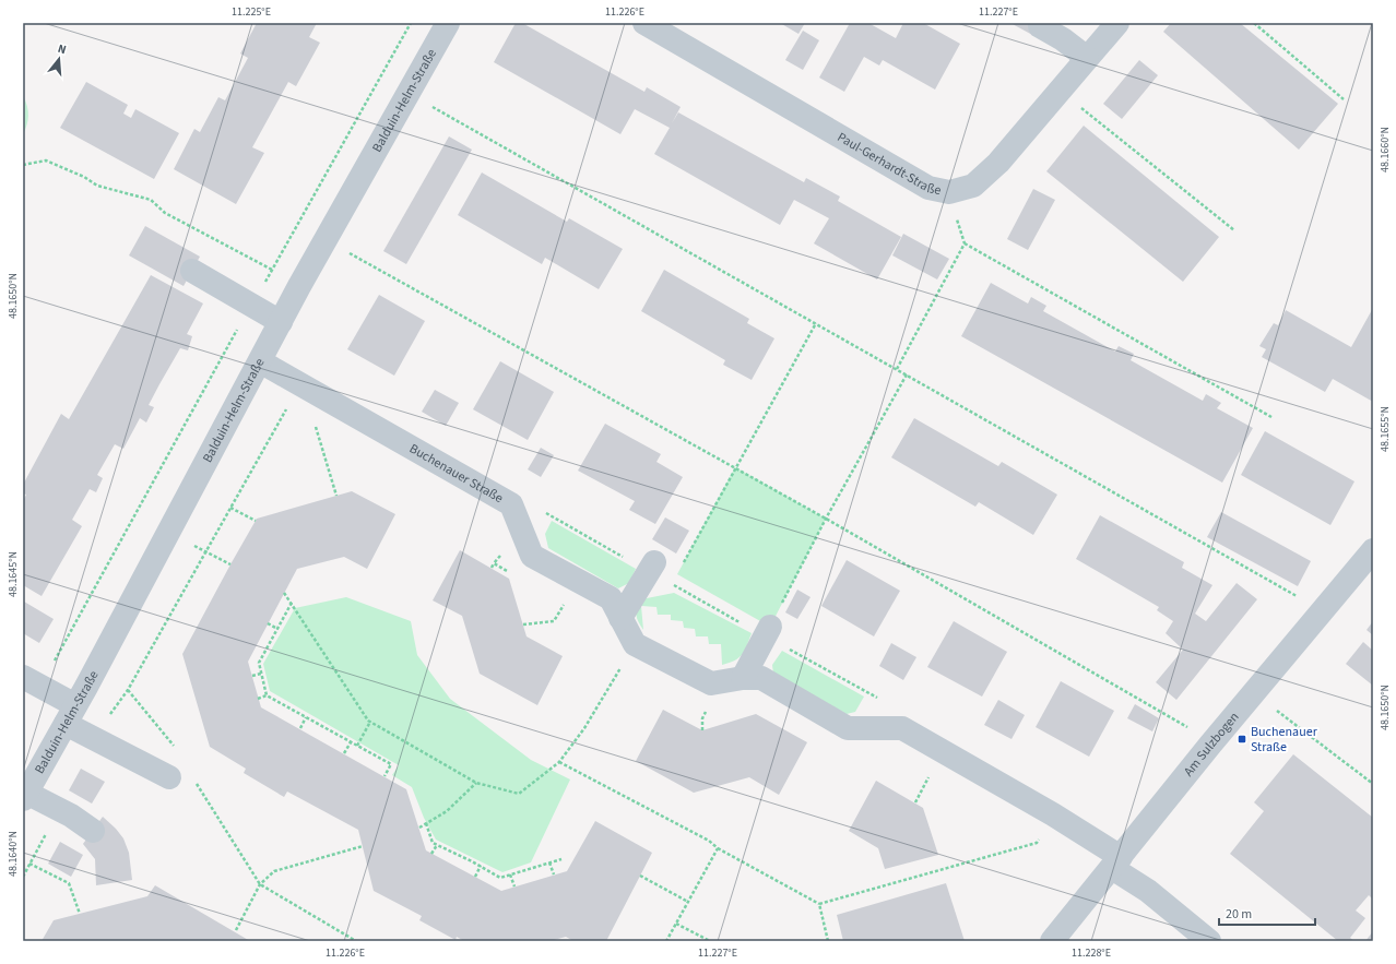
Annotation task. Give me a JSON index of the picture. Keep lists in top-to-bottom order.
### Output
{
  "streets": {
    "street": [
      "Balduin-Helm-Straße",
      "Paul-Gerhardt-Straße",
      "Buchenauer Straße",
      "Am Sulzbogen"
    ]
  },
  "crossings": [
    ["Balduin-Helm-Straße", "Buchenauer Straße"]
  ],
  "places": {
    "transit": ["Buchenauer Straße"]
  },
  "scale_bar": "20 m",
  "north": "top",
  "coordinates": [
    "11.225°E",
    "11.226°E",
    "11.227°E",
    "48.1660°N",
    "48.1650°N",
    "48.1655°N",
    "48.1645°N",
    "48.1640°N",
    "11.228°E"
  ]
}
